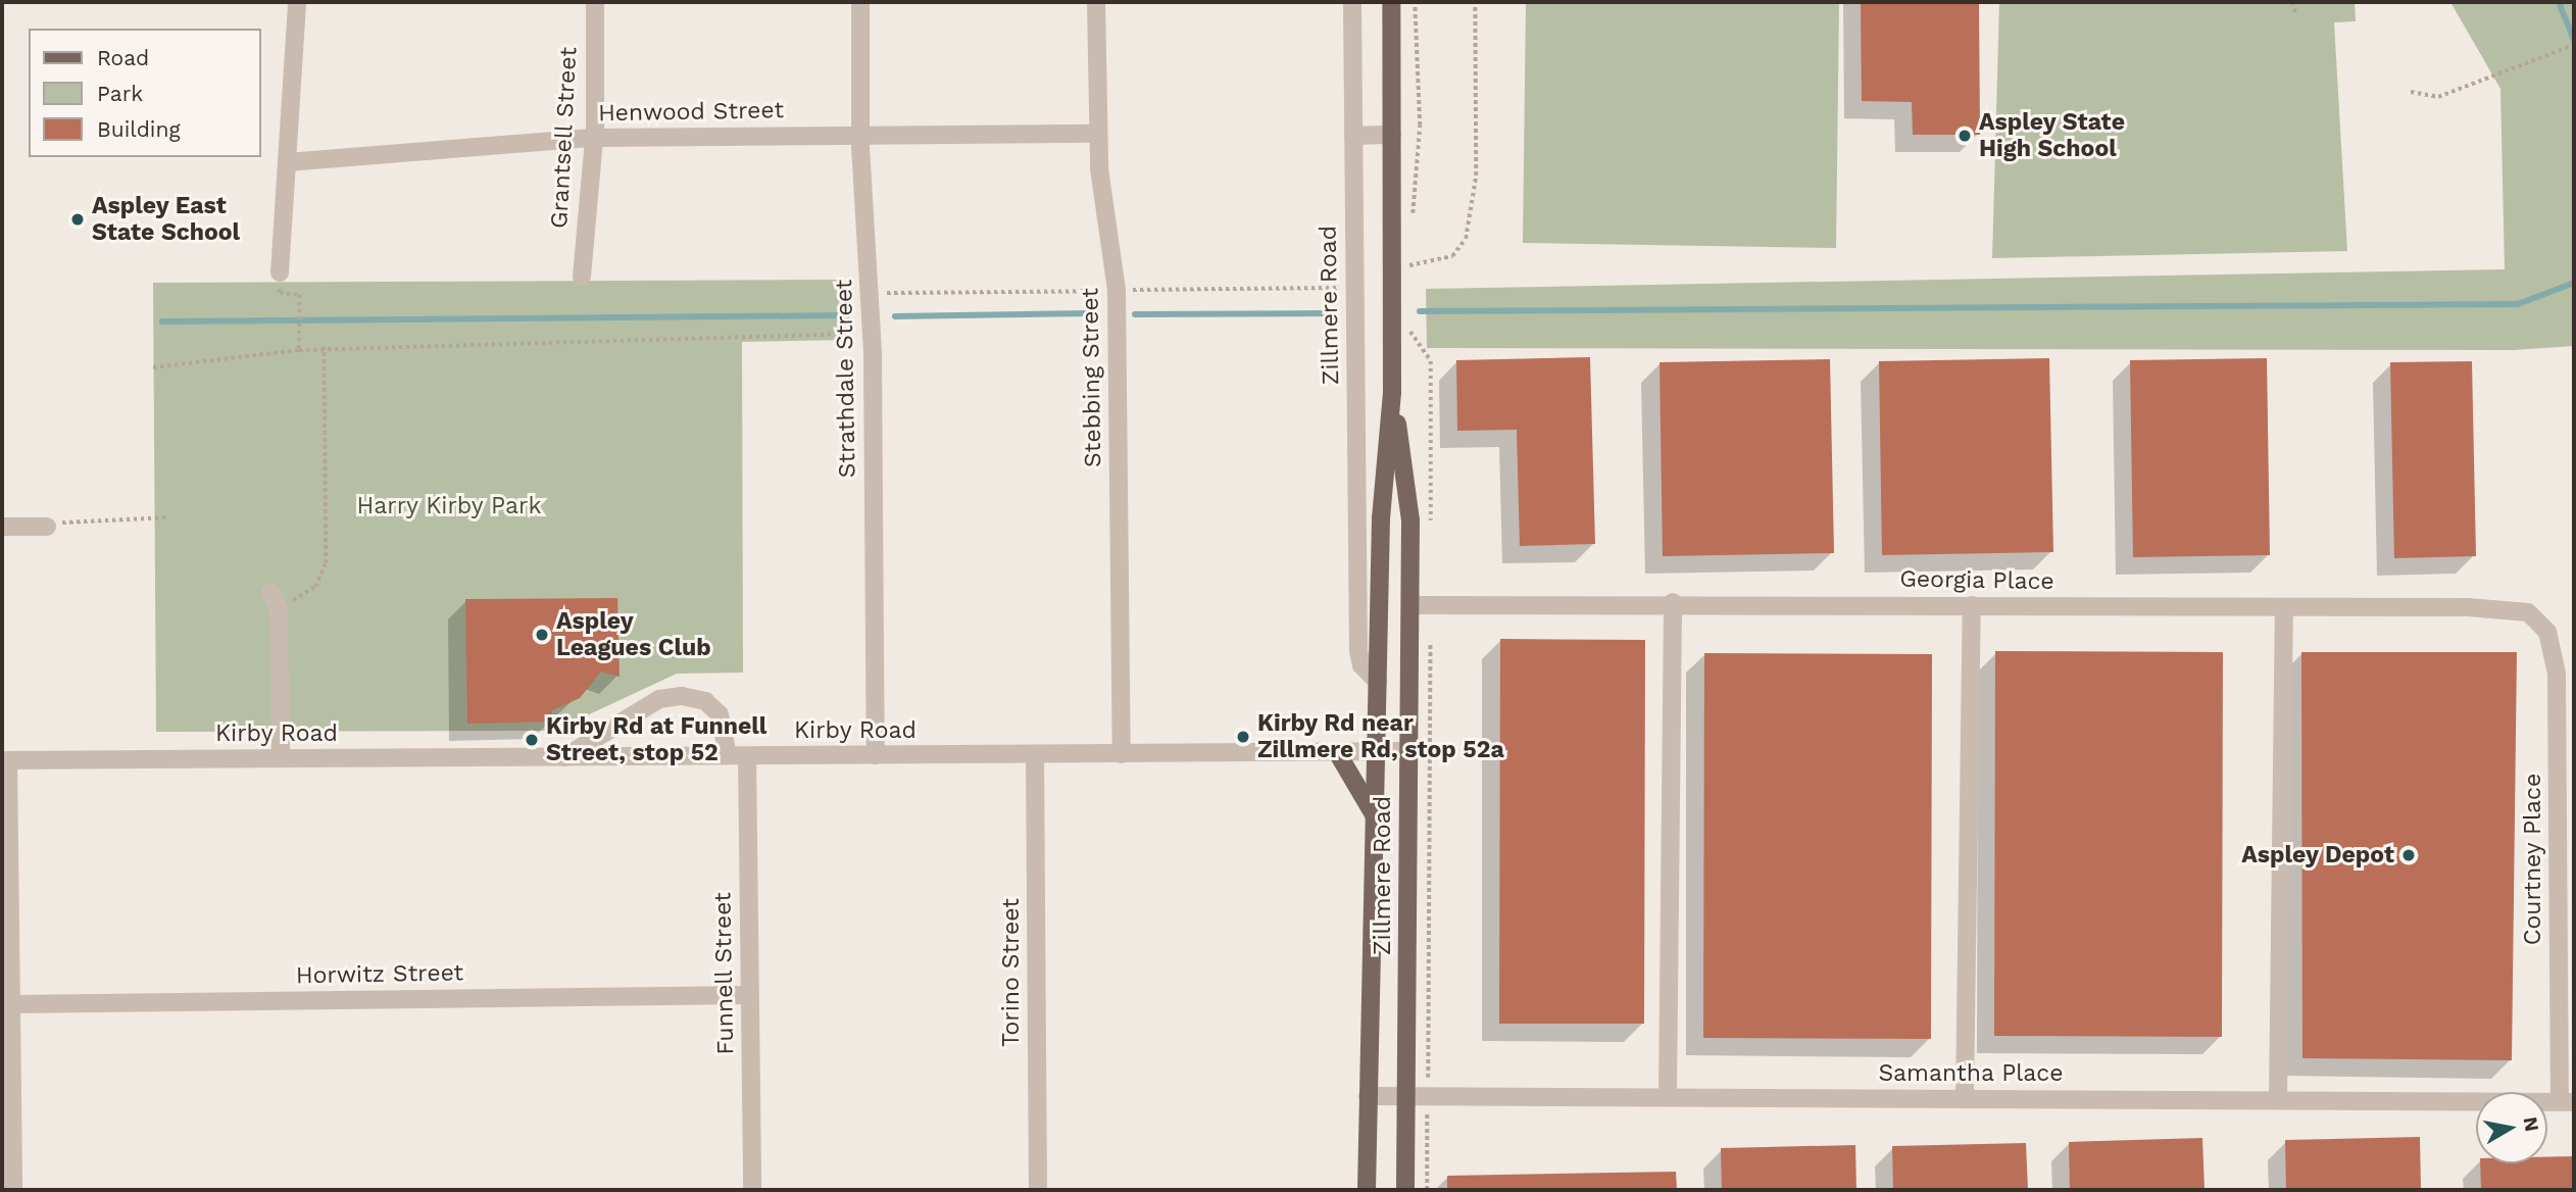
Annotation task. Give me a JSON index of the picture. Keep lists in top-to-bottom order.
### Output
{
  "streets": {
    "main road": ["Zillmere Road"],
    "street": [
      "Henwood Street",
      "Grantsell Street",
      "Stebbing Street",
      "Strathdale Street",
      "Georgia Place",
      "Kirby Road",
      "Courtney Place",
      "Torino Street",
      "Funnell Street",
      "Horwitz Street",
      "Samantha Place"
    ]
  },
  "crossings": [
    ["Henwood Street", "Grantsell Street"],
    ["Henwood Street", "Stebbing Street"],
    ["Henwood Street", "Strathdale Street"],
    ["Zillmere Road", "Georgia Place"],
    ["Zillmere Road", "Kirby Road"],
    ["Zillmere Road", "Samantha Place"],
    ["Stebbing Street", "Kirby Road"],
    ["Strathdale Street", "Kirby Road"],
    ["Georgia Place", "Courtney Place"],
    ["Kirby Road", "Torino Street"],
    ["Kirby Road", "Funnell Street"],
    ["Courtney Place", "Samantha Place"],
    ["Funnell Street", "Horwitz Street"]
  ],
  "parks": ["Harry Kirby Park"],
  "places": [
    "Aspley State High School",
    "Aspley East State School",
    "Aspley Leagues Club",
    "Kirby Rd near Zillmere Rd, stop 52a",
    "Kirby Rd at Funnell Street, stop 52",
    "Aspley Depot"
  ],
  "legend": ["Road", "Park", "Building"],
  "north": "right"
}
